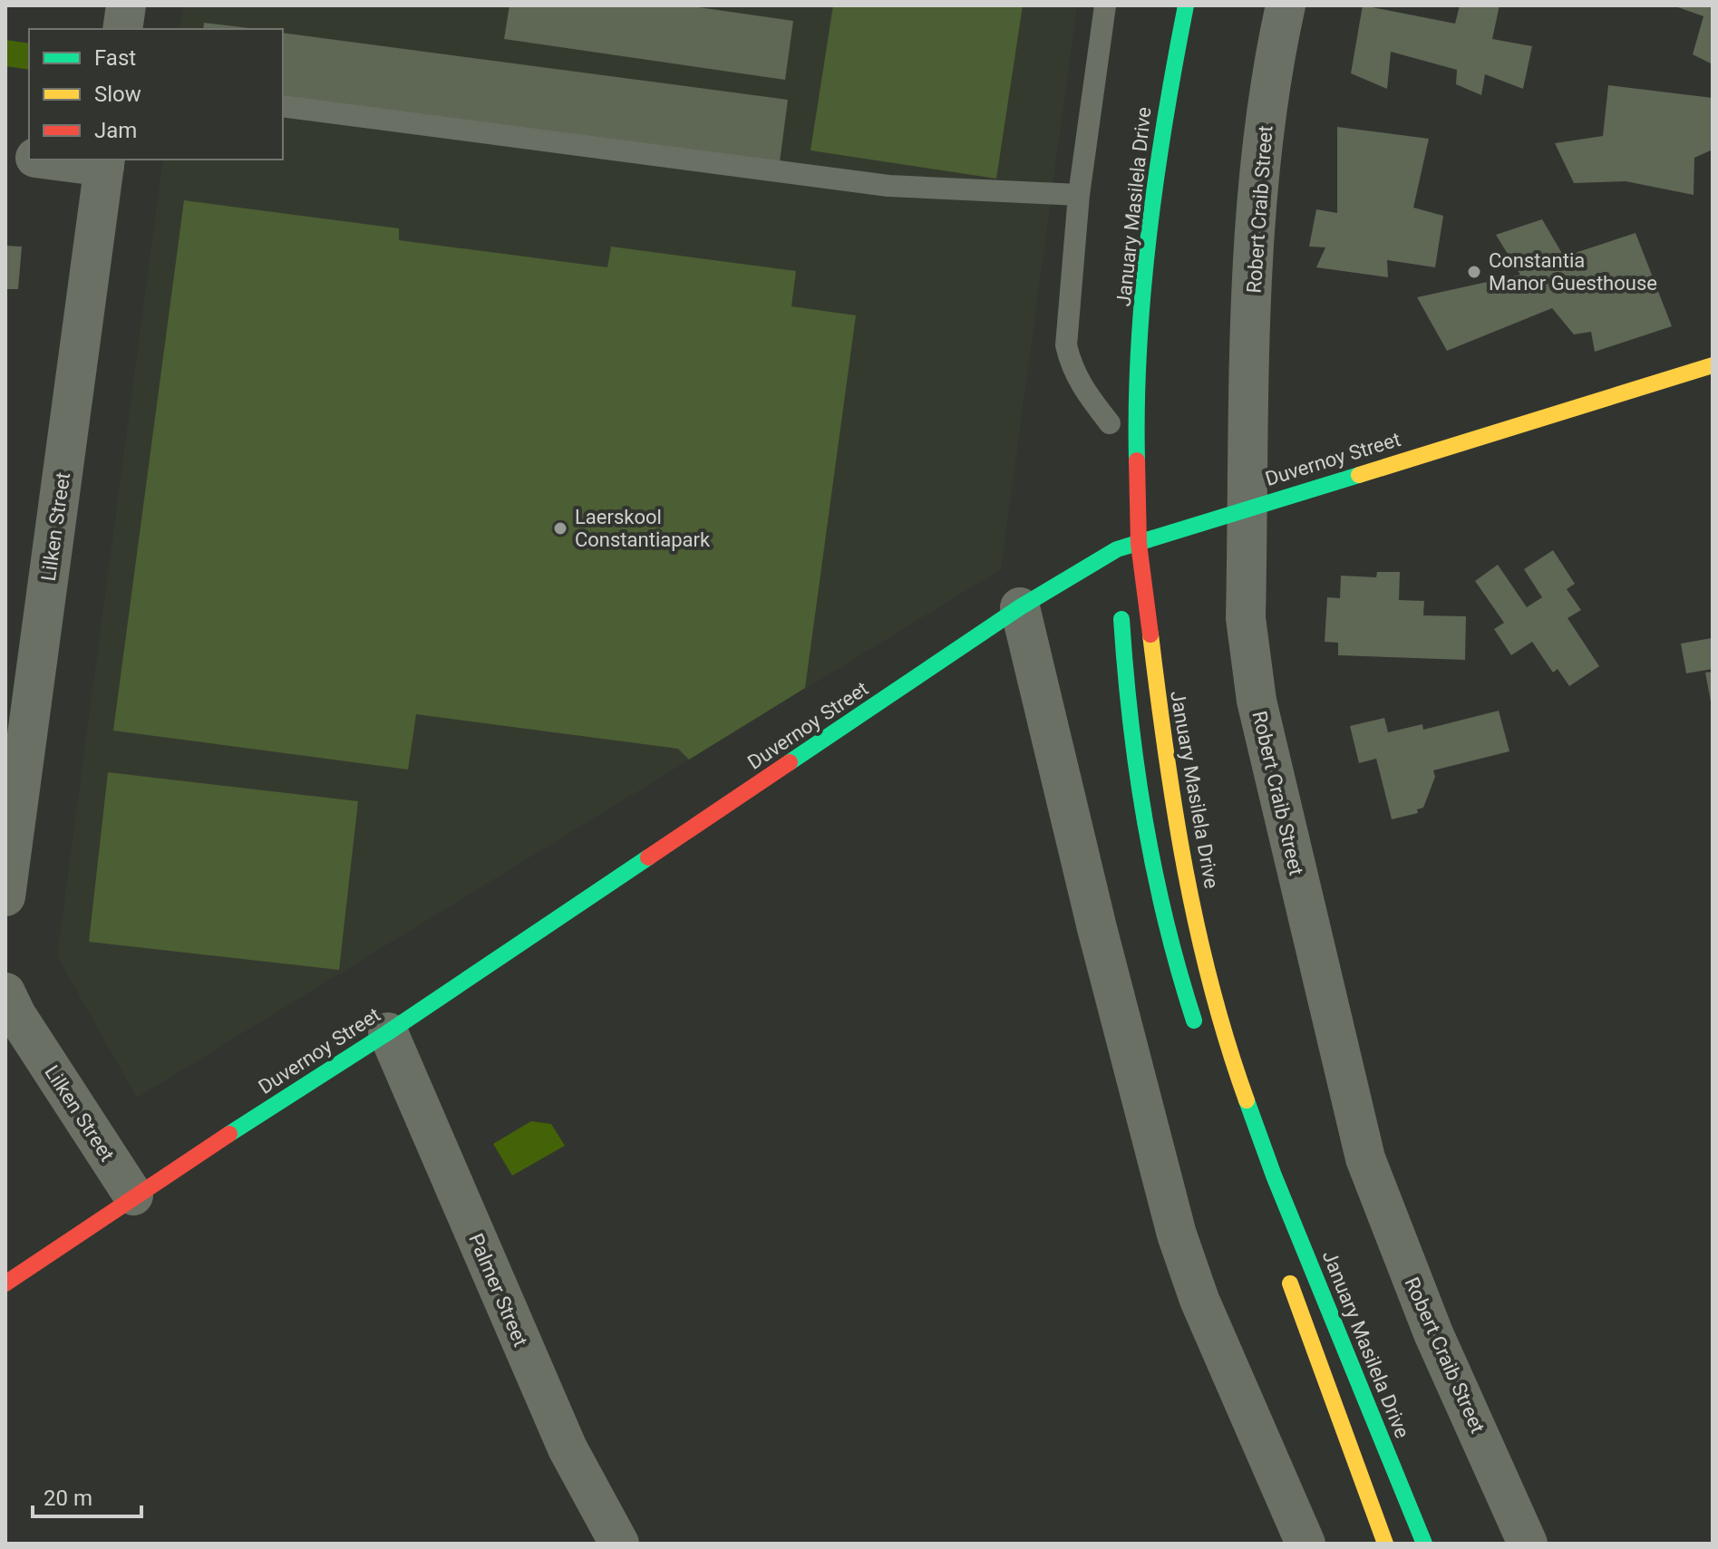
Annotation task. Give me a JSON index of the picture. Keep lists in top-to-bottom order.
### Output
{
  "streets": {
    "main road": ["January Masilela Drive", "Duvernoy Street"],
    "street": ["Robert Craib Street", "Lilken Street", "Palmer Street"]
  },
  "crossings": [
    ["January Masilela Drive", "Duvernoy Street"],
    ["Robert Craib Street", "Duvernoy Street"],
    ["Duvernoy Street", "Lilken Street"],
    ["Duvernoy Street", "Palmer Street"]
  ],
  "places": ["Constantia Manor Guesthouse", "Laerskool Constantiapark"],
  "legend": ["Fast", "Slow", "Jam"],
  "scale_bar": "20 m"
}
